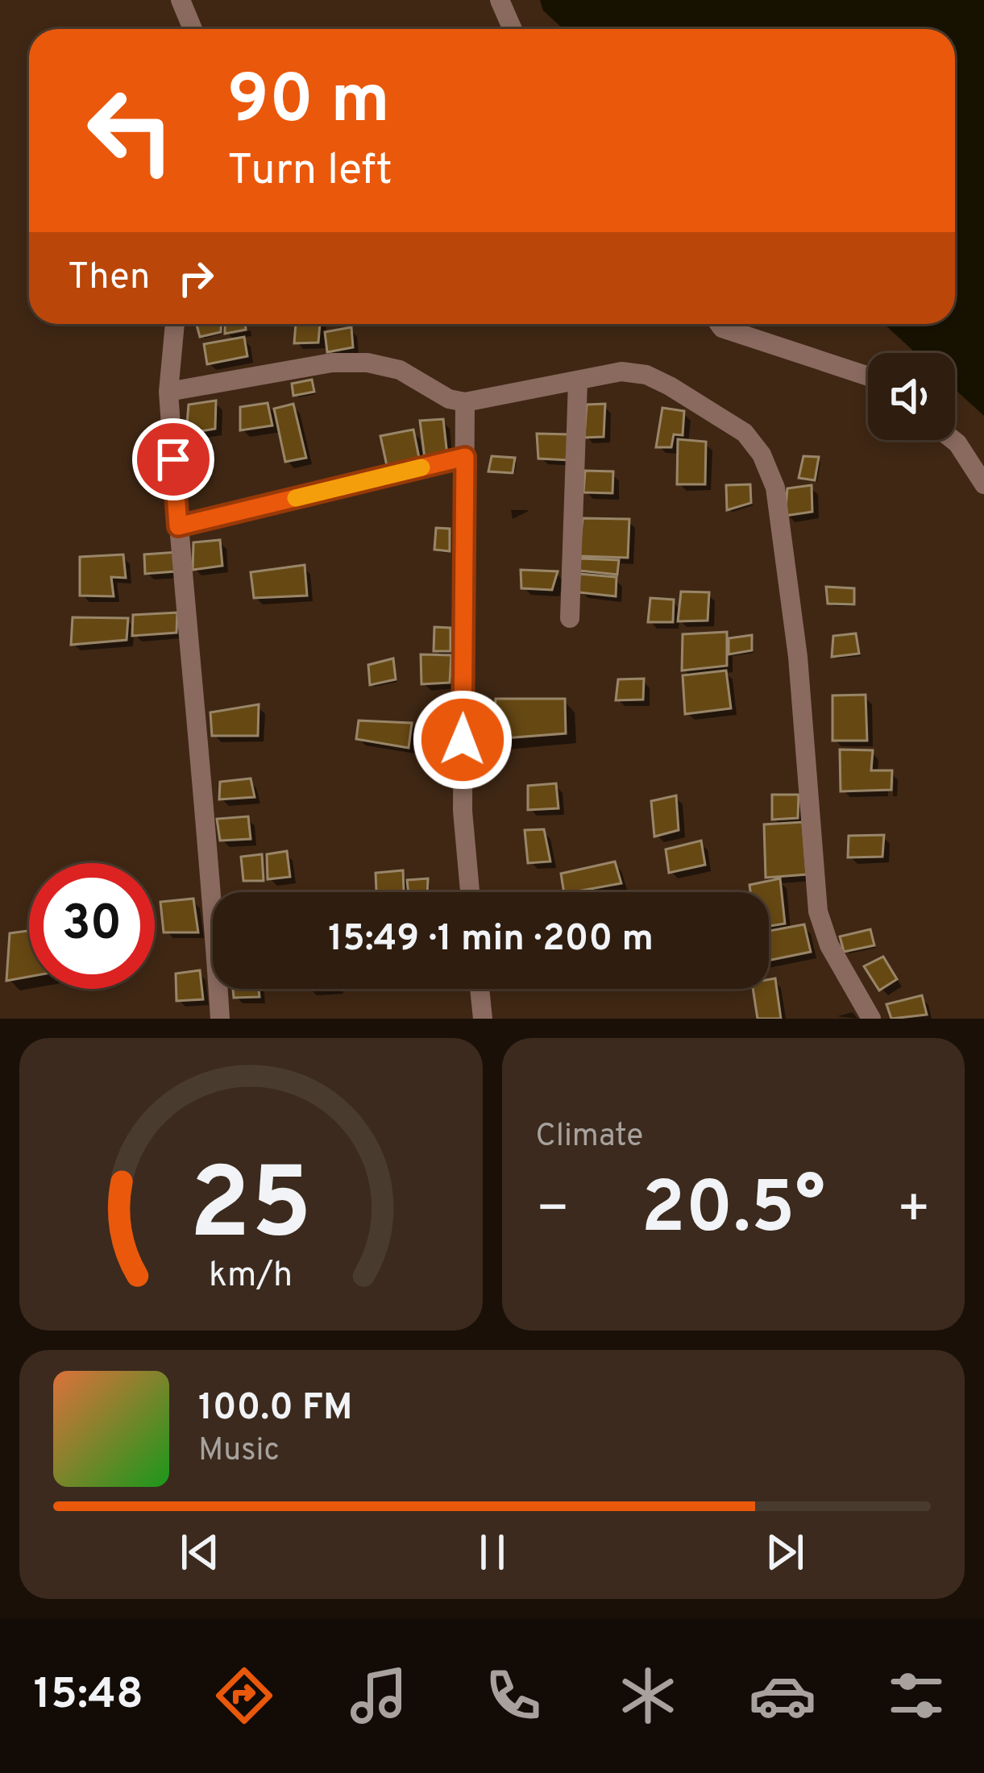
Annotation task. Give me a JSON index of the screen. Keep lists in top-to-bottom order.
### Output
{
  "page": {
    "turn": ["90 m", "Turn left"],
    "then": "Then",
    "limit": "30",
    "trip": "15:49 · 1 min · 200 m",
    "tile": "Climate",
    "heat": ["−", "20.5°", "+"],
    "song": ["100.0 FM", "Music"],
    "tabs": "15:48",
    "gauge": ["25", "km/h"]
  }
}
